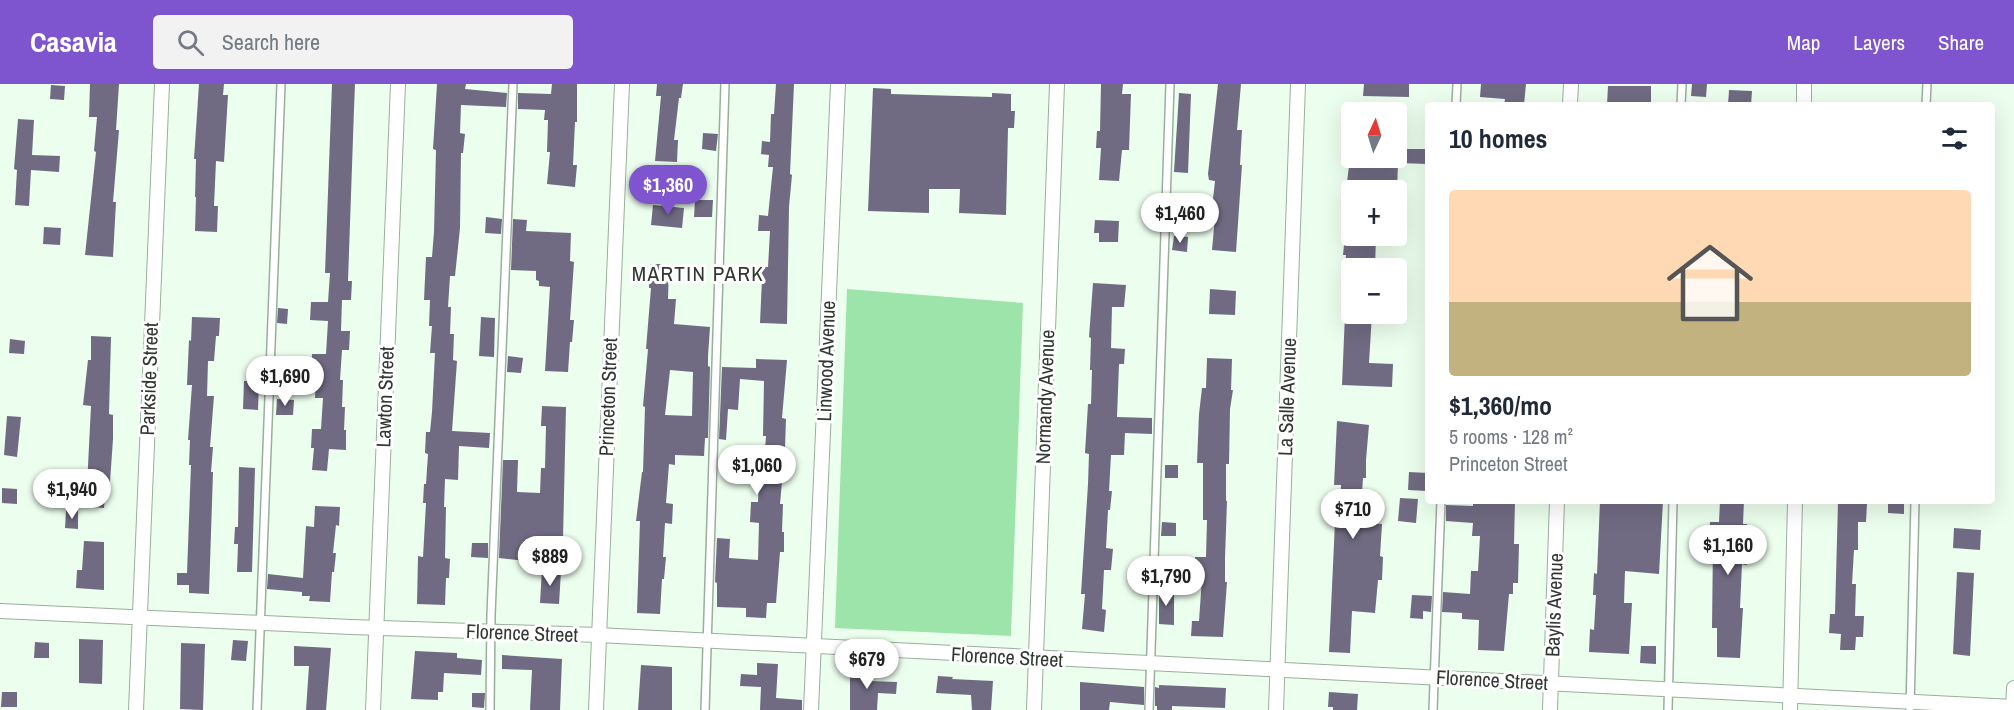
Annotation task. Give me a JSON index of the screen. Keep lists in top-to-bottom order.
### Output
{
  "streets": {
    "street": [
      "Linwood Avenue",
      "Parkside Street",
      "Lawton Street",
      "Princeton Street",
      "Normandy Avenue",
      "La Salle Avenue",
      "Baylis Avenue",
      "Florence Street"
    ]
  },
  "crossings": [
    ["Linwood Avenue", "Florence Street"],
    ["Parkside Street", "Florence Street"],
    ["Lawton Street", "Florence Street"],
    ["Princeton Street", "Florence Street"],
    ["Normandy Avenue", "Florence Street"],
    ["La Salle Avenue", "Florence Street"],
    ["Baylis Avenue", "Florence Street"]
  ],
  "districts": ["MARTIN PARK"],
  "north": "top",
  "page": {
    "header": "Casavia",
    "search": "Search here",
    "nav": ["Map", "Layers", "Share"],
    "map_buttons": ["+", "−"],
    "heading": "10 homes",
    "price": [
      "$1,360",
      "$1,460",
      "$1,690",
      "$1,060",
      "$1,940",
      "$710",
      "$1,160",
      "$889",
      "$1,790",
      "$679"
    ],
    "list": [
      {
        "name": "$1,360/mo",
        "note": "5 rooms · 128 m² · Princeton Street"
      }
    ]
  }
}
